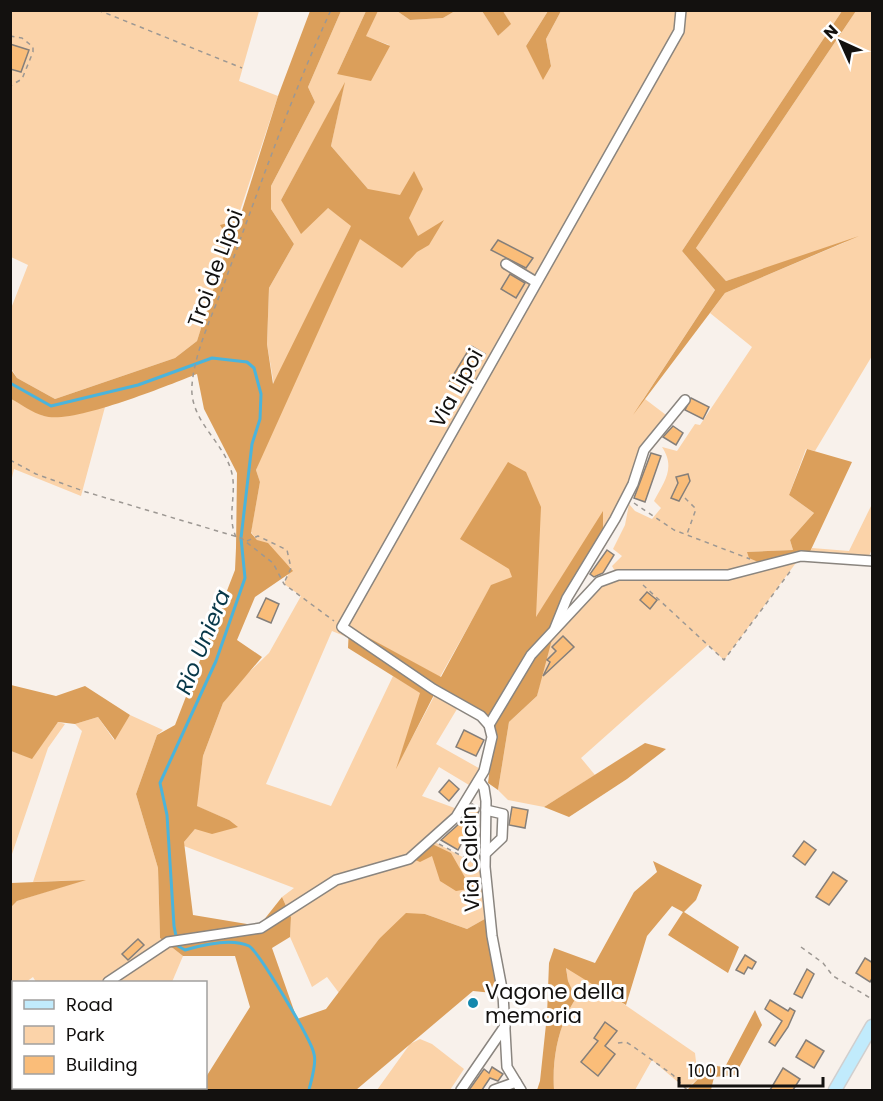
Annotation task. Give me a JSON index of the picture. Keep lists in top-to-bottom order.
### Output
{
  "streets": {
    "street": ["Via Lipoi", "Via Calcin"],
    "path": ["Troi de Lipoi"]
  },
  "water": ["Rio Uniera"],
  "places": ["Vagone della memoria"],
  "legend": ["Road", "Park", "Building"],
  "scale_bar": "100 m",
  "north": "top left"
}
